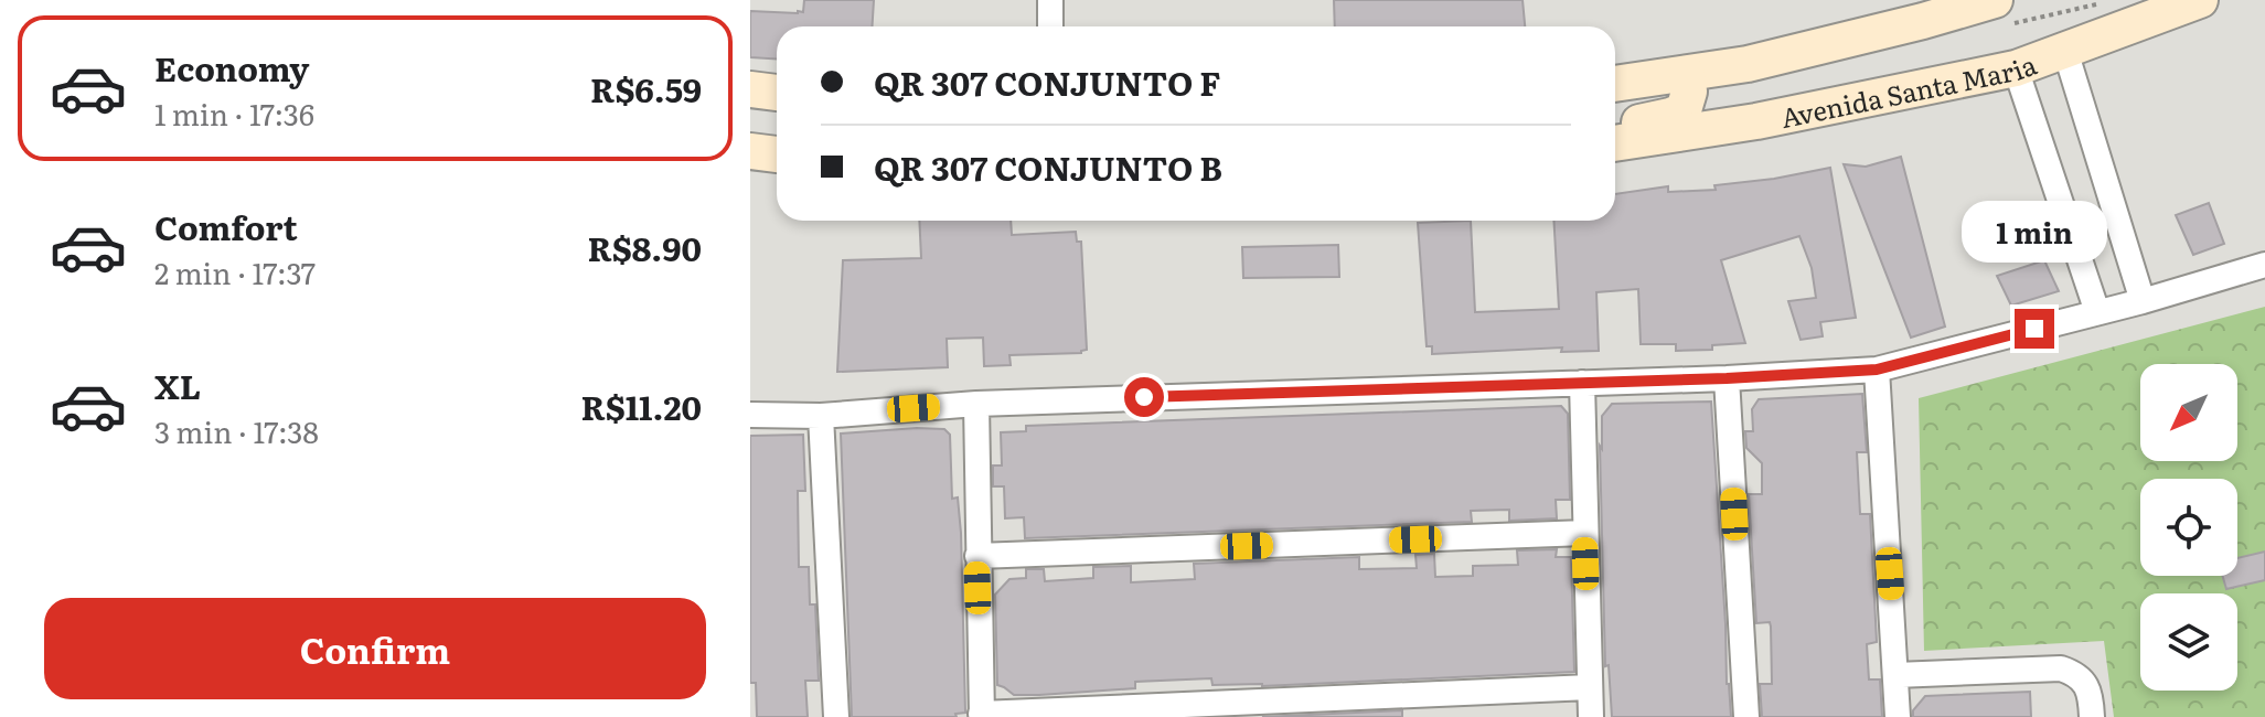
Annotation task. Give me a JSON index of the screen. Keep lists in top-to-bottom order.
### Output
{
  "streets": {
    "main road": ["Avenida Santa Maria"]
  },
  "north": "bottom left",
  "page": {
    "list": [
      {
        "name": "Economy",
        "note": "1 min · 17:36",
        "value": "R$6.59"
      },
      {
        "name": "Comfort",
        "note": "2 min · 17:37",
        "value": "R$8.90"
      },
      {
        "name": "XL",
        "note": "3 min · 17:38",
        "value": "R$11.20"
      }
    ],
    "banner": ["QR 307 CONJUNTO F", "QR 307 CONJUNTO B"],
    "bubble": "1 min",
    "buttons": "Confirm"
  }
}
